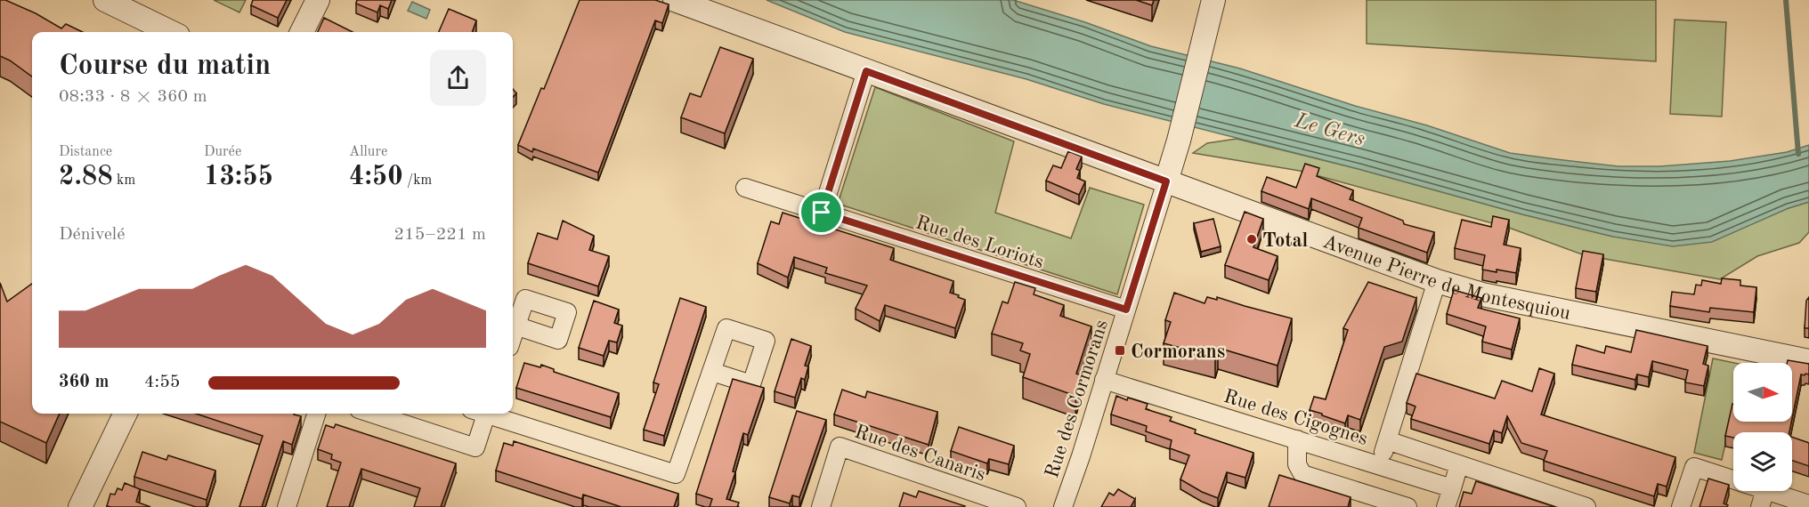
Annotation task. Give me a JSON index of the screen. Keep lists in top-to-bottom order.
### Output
{
  "streets": {
    "street": [
      "Rue des Loriots",
      "Avenue Pierre de Montesquiou",
      "Rue des Cormorans",
      "Rue des Cigognes",
      "Rue des Canaris"
    ]
  },
  "crossings": [
    ["Rue des Loriots", "Rue des Cormorans"],
    ["Avenue Pierre de Montesquiou", "Rue des Cormorans"],
    ["Rue des Cormorans", "Rue des Cigognes"]
  ],
  "water": ["Le Gers"],
  "places": {
    "other": ["Total"],
    "transit": ["Cormorans"]
  },
  "north": "right",
  "page": {
    "heading": ["Course du matin", "08:33 · 8 × 360 m"],
    "stats": [
      ["Distance", "2.88 km"],
      ["Durée", "13:55"],
      ["Allure", "4:50 /km"]
    ],
    "chart": ["Dénivelé", "215–221 m"],
    "list": [
      {
        "name": "360 m",
        "note": "4:55"
      }
    ]
  }
}
